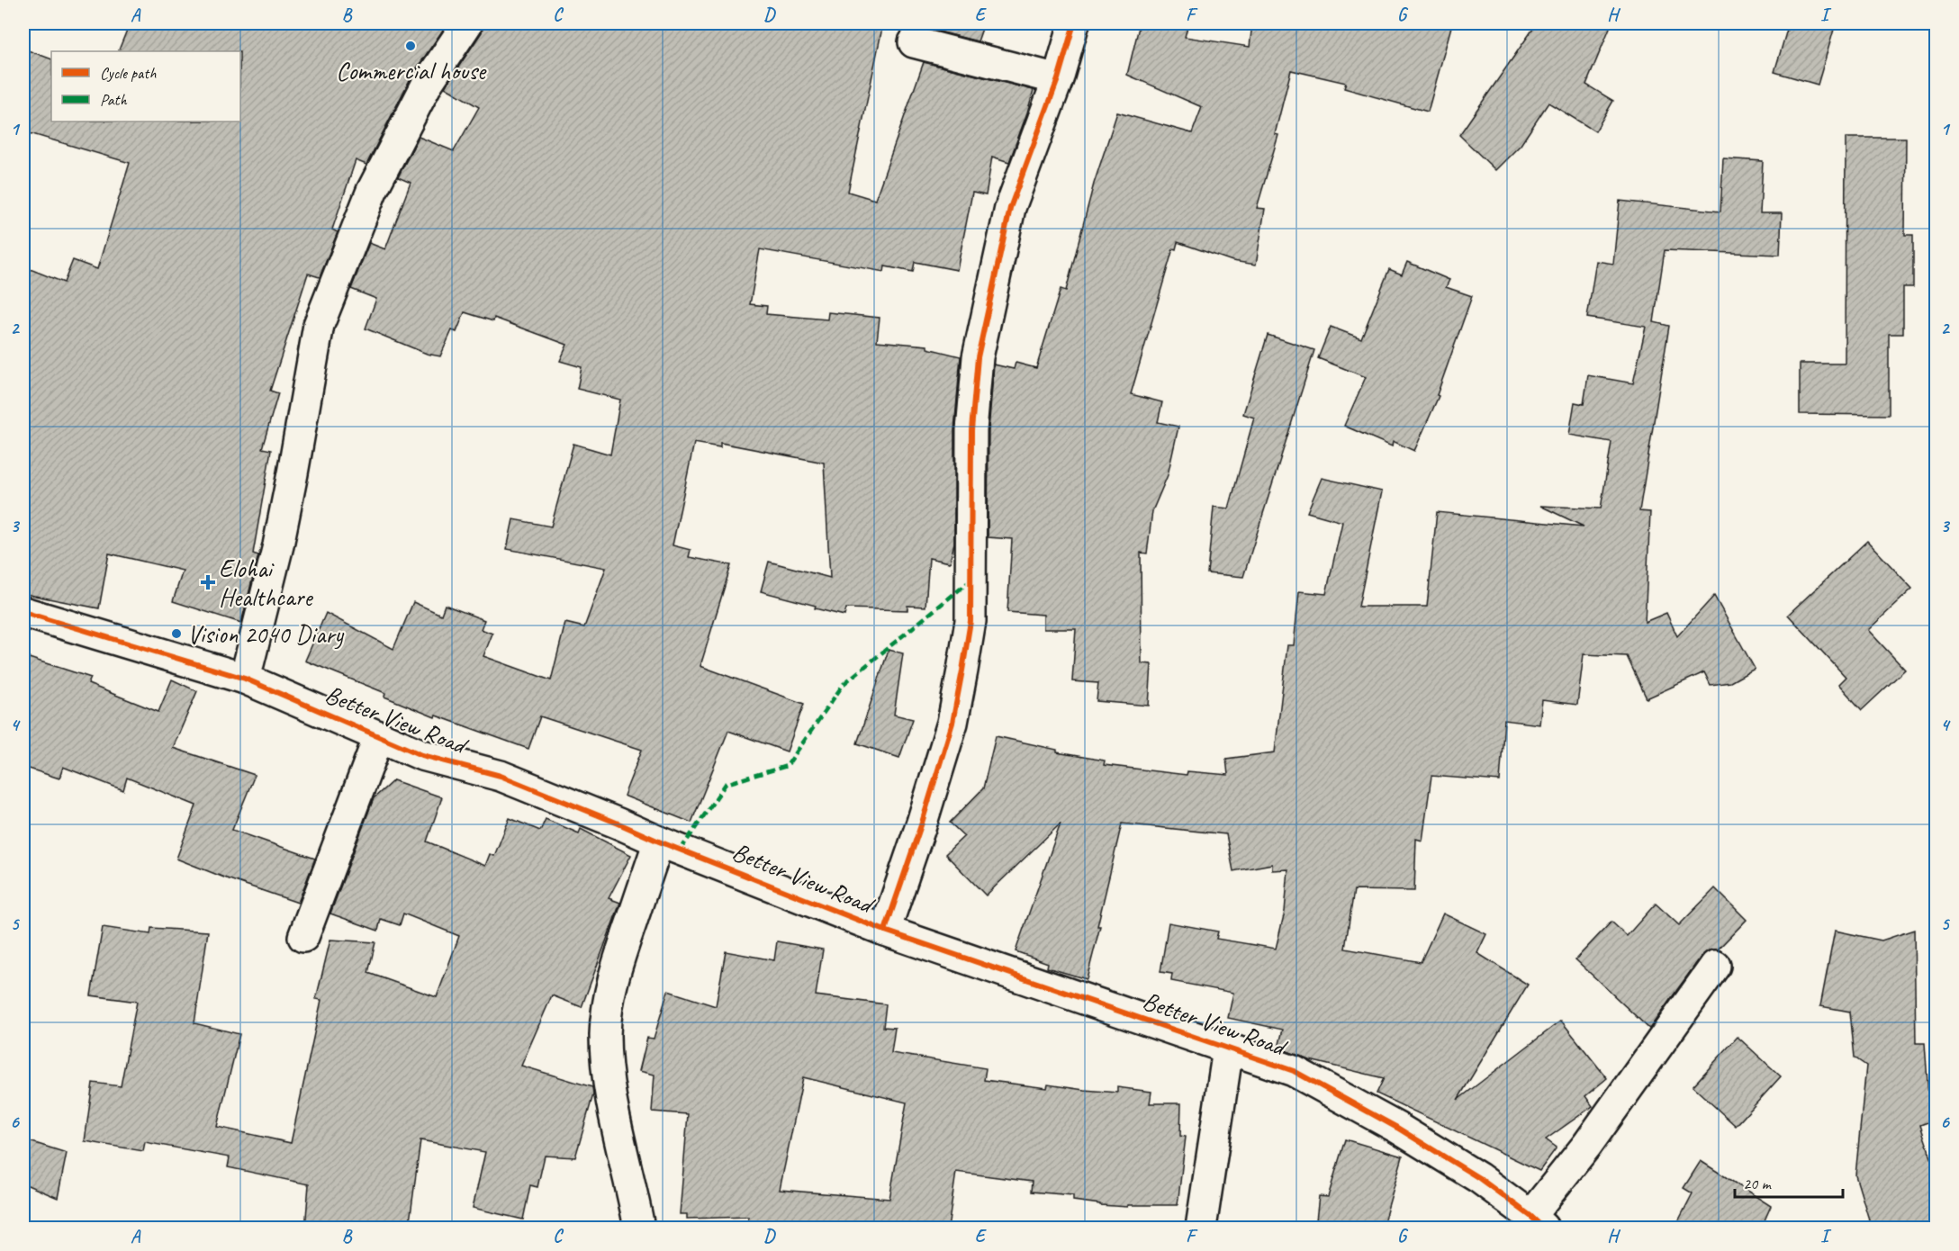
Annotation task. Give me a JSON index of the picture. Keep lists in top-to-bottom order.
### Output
{
  "streets": {
    "street": ["Better View Road"]
  },
  "places": {
    "other": ["Commercial house", "Vision 2040 Diary"],
    "health": ["Elohai Healthcare"]
  },
  "legend": ["Cycle path", "Path"],
  "scale_bar": "20 m",
  "grid": {
    "columns": [
      "A",
      "B",
      "C",
      "D",
      "E",
      "F",
      "G",
      "H",
      "I"
    ],
    "rows": [
      "1",
      "2",
      "3",
      "4",
      "5",
      "6"
    ]
  }
}
